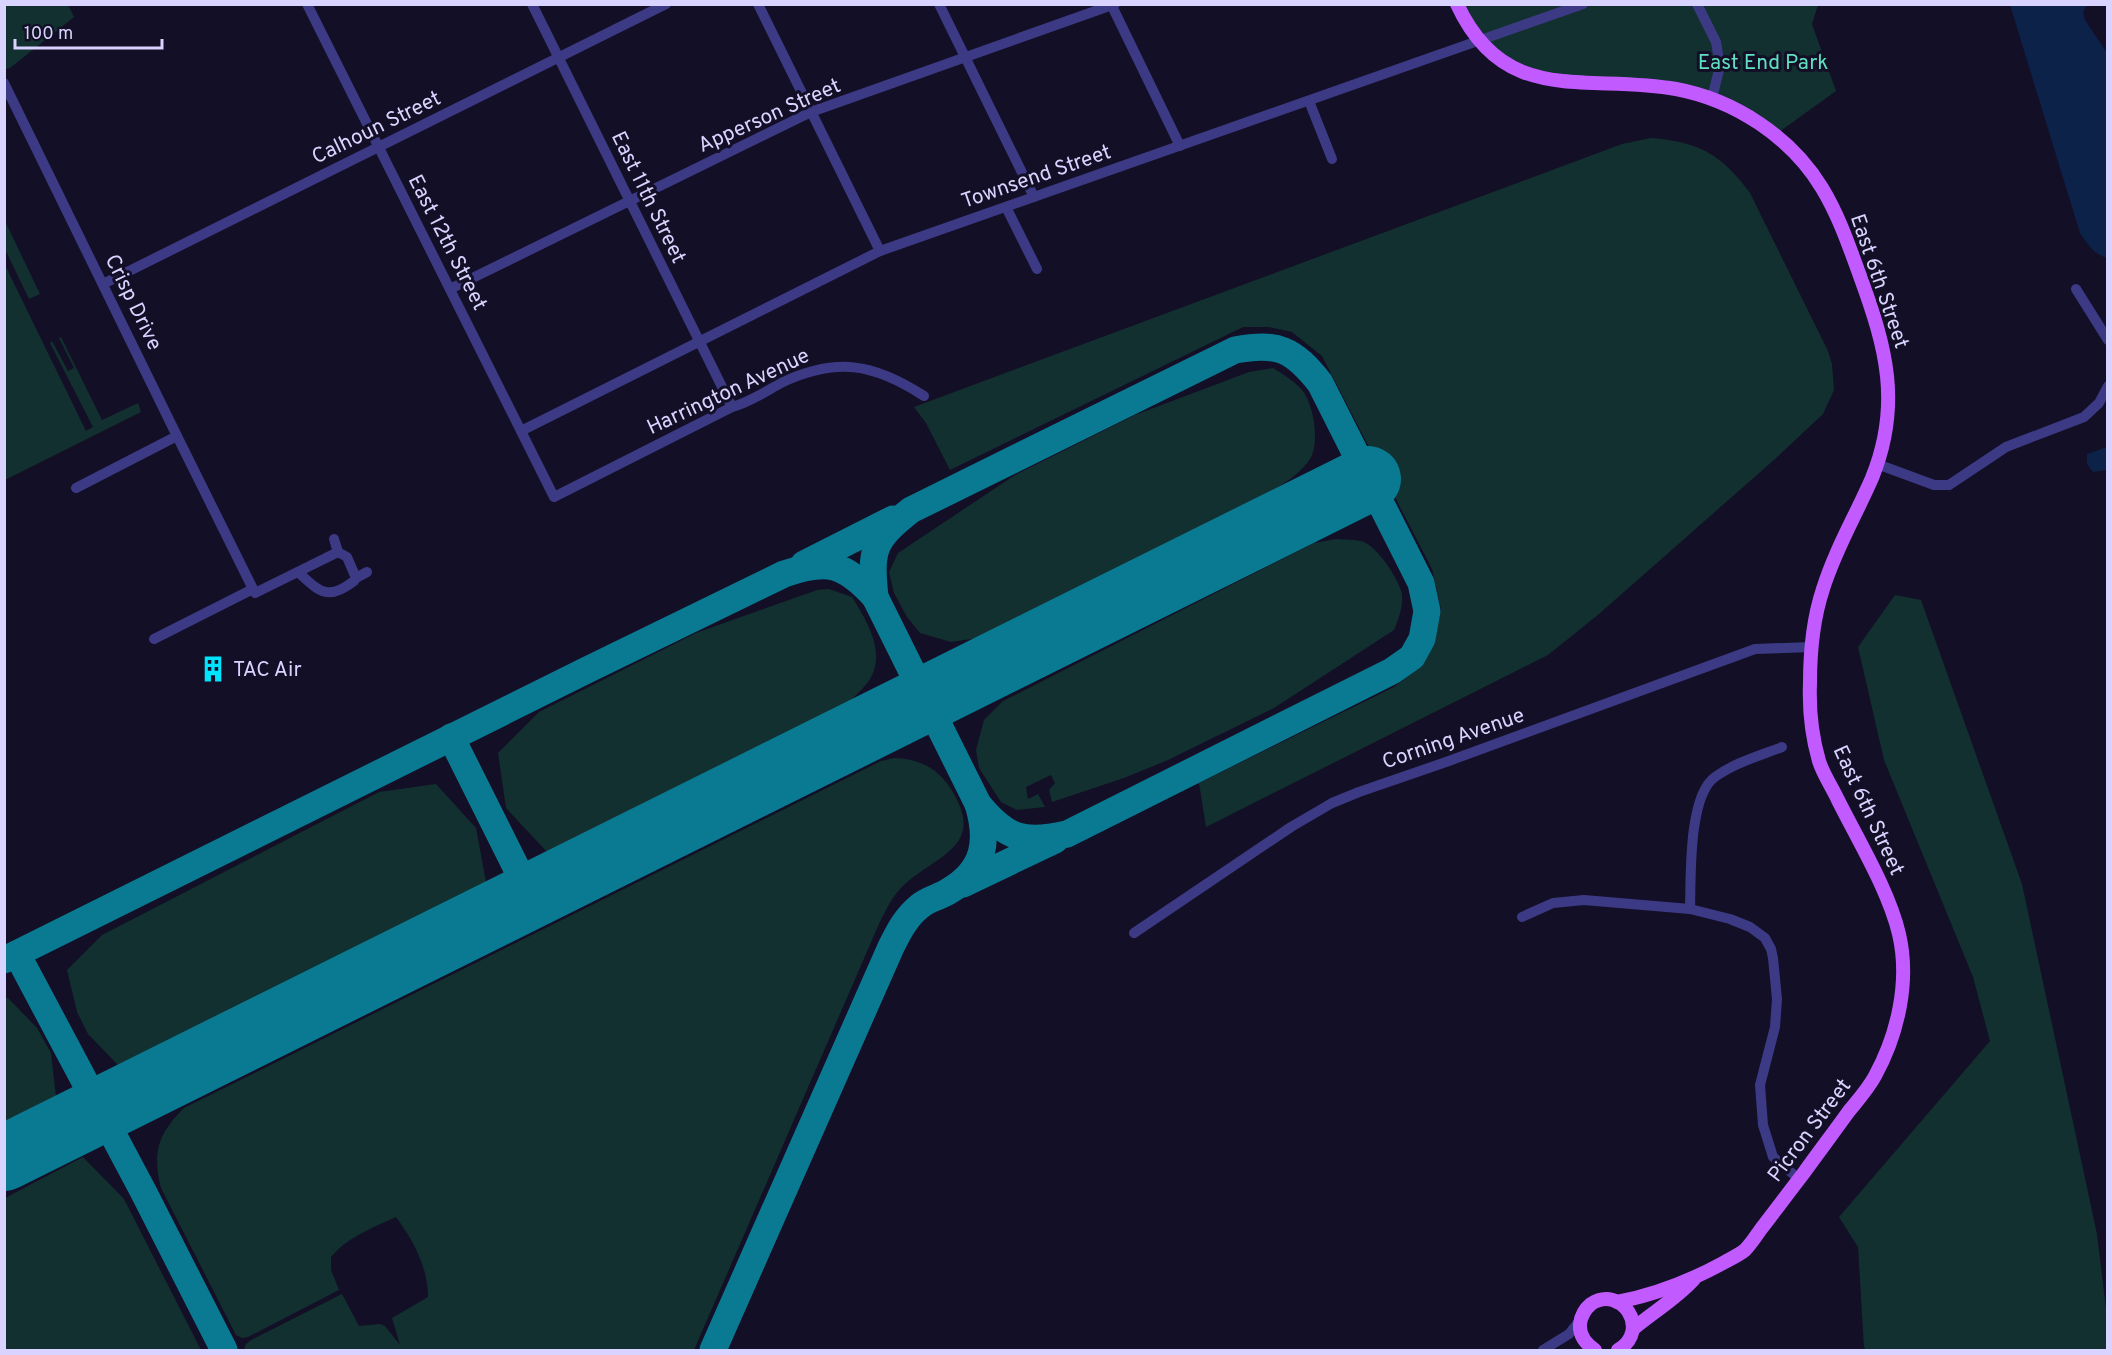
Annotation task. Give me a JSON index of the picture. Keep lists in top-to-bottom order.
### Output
{
  "streets": {
    "main road": ["East 6th Street", "Picron Street"],
    "street": [
      "Apperson Street",
      "Calhoun Street",
      "Townsend Street",
      "East 11th Street",
      "East 12th Street",
      "Crisp Drive",
      "Harrington Avenue",
      "Corning Avenue"
    ]
  },
  "crossings": [
    ["Apperson Street", "East 11th Street"],
    ["Apperson Street", "East 12th Street"],
    ["Calhoun Street", "East 11th Street"],
    ["Calhoun Street", "East 12th Street"],
    ["Calhoun Street", "Crisp Drive"],
    ["Townsend Street", "East 11th Street"],
    ["Townsend Street", "East 12th Street"],
    ["Townsend Street", "East 6th Street"],
    ["East 11th Street", "Harrington Avenue"],
    ["East 12th Street", "Harrington Avenue"],
    ["East 6th Street", "Corning Avenue"],
    ["East 6th Street", "Picron Street"]
  ],
  "parks": ["East End Park"],
  "places": {
    "building": ["TAC Air"]
  },
  "scale_bar": "100 m"
}
